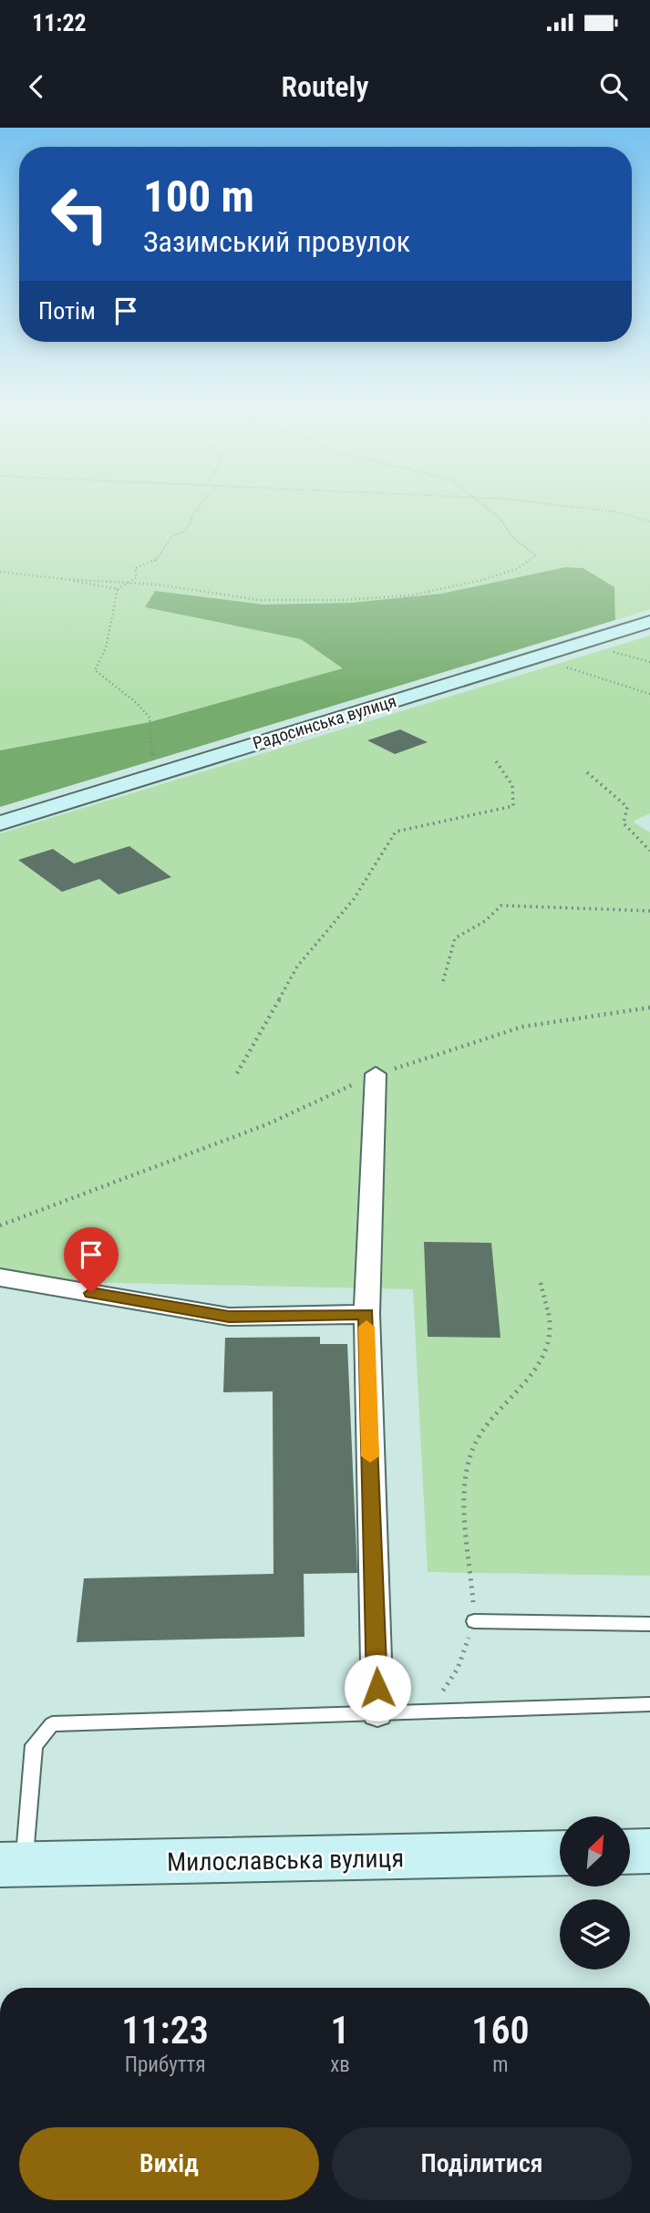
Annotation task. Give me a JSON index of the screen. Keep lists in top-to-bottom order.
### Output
{
  "streets": {
    "main road": ["Радосинська вулиця", "Милославська вулиця"]
  },
  "north": "top right",
  "page": {
    "status": "11:22",
    "header": "Routely",
    "turn": ["100 m", "Зазимський провулок"],
    "then": "Потім",
    "eta": [
      "11:23",
      "Прибуття",
      "1",
      "хв",
      "160",
      "m"
    ],
    "buttons": ["Вихід", "Поділитися"]
  }
}
